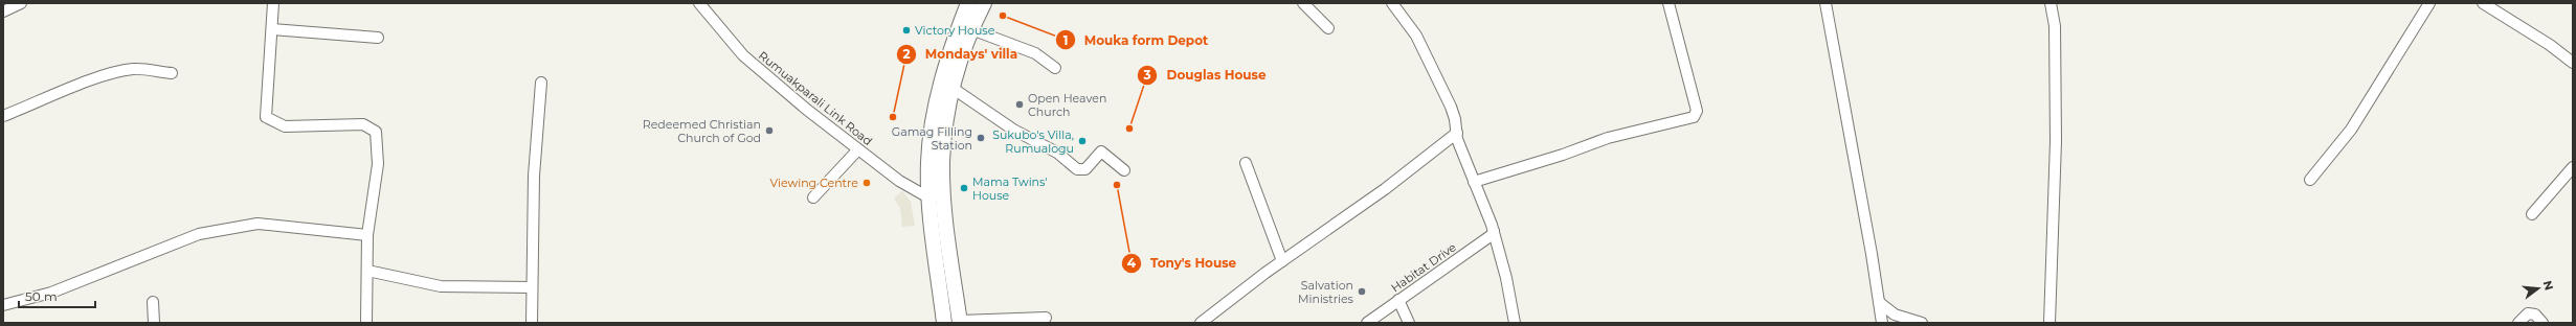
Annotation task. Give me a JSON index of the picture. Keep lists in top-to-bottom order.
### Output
{
  "streets": {
    "street": ["Rumuakparali Link Road", "Habitat Drive"]
  },
  "places": [
    "Mouka form Depot",
    "Victory House",
    "Open Heaven Church",
    "Mondays' villa",
    "Douglas House",
    "Redeemed Christian Church of God",
    "Gamag Filling Station",
    "Sukubo's Villa, Rumualogu",
    "Viewing Centre",
    "Tony's House",
    "Mama Twins' House",
    "Salvation Ministries"
  ],
  "scale_bar": "50 m",
  "north": "right"
}
